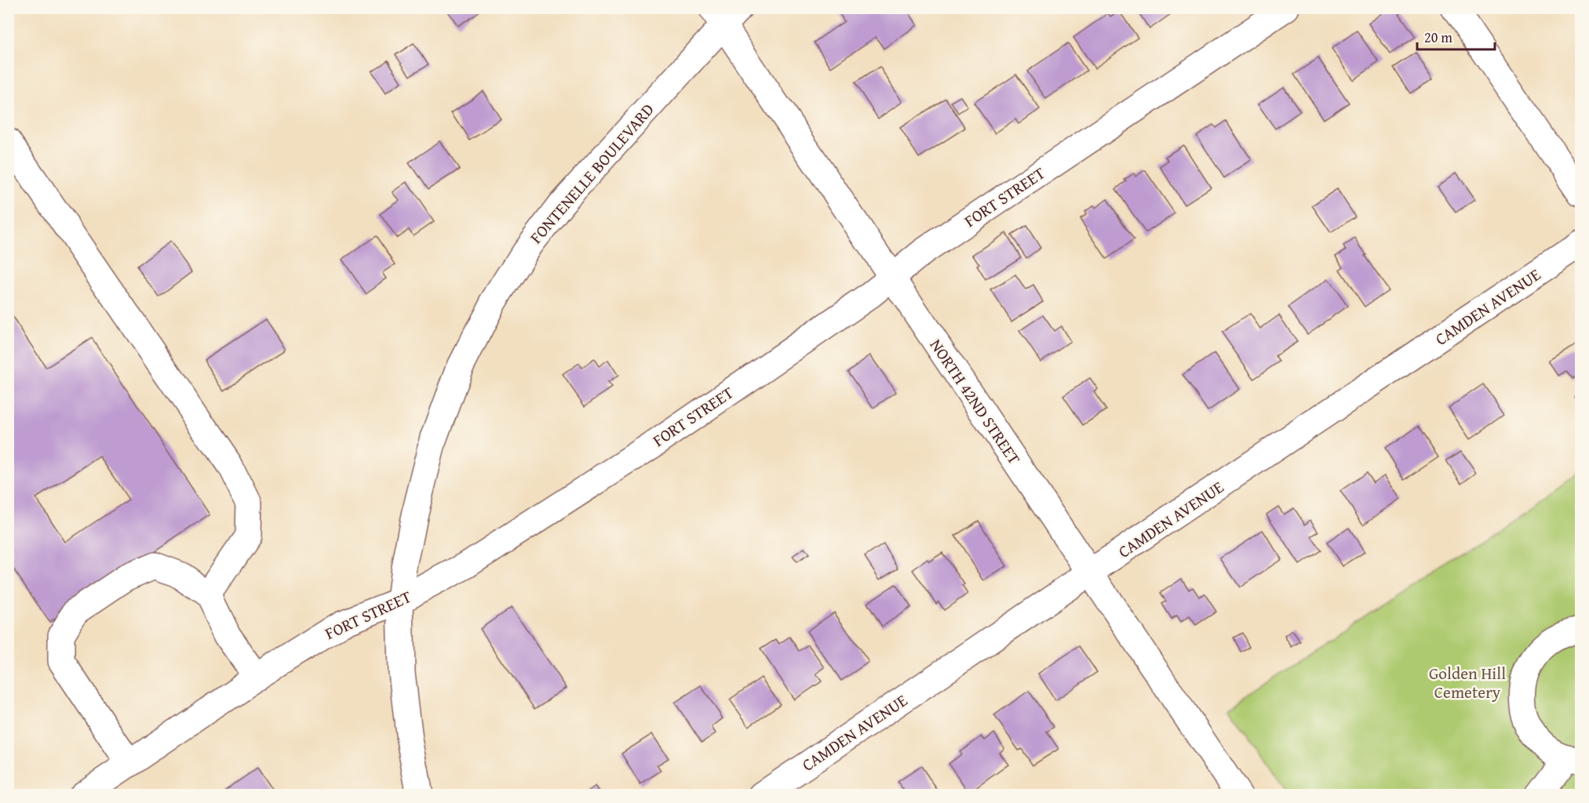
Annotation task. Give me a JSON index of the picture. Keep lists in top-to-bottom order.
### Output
{
  "streets": {
    "street": [
      "FONTENELLE BOULEVARD",
      "FORT STREET",
      "CAMDEN AVENUE",
      "NORTH 42ND STREET"
    ]
  },
  "crossings": [
    ["FONTENELLE BOULEVARD", "FORT STREET"],
    ["FONTENELLE BOULEVARD", "NORTH 42ND STREET"],
    ["FORT STREET", "NORTH 42ND STREET"],
    ["CAMDEN AVENUE", "NORTH 42ND STREET"]
  ],
  "parks": ["Golden Hill Cemetery"],
  "scale_bar": "20 m"
}
